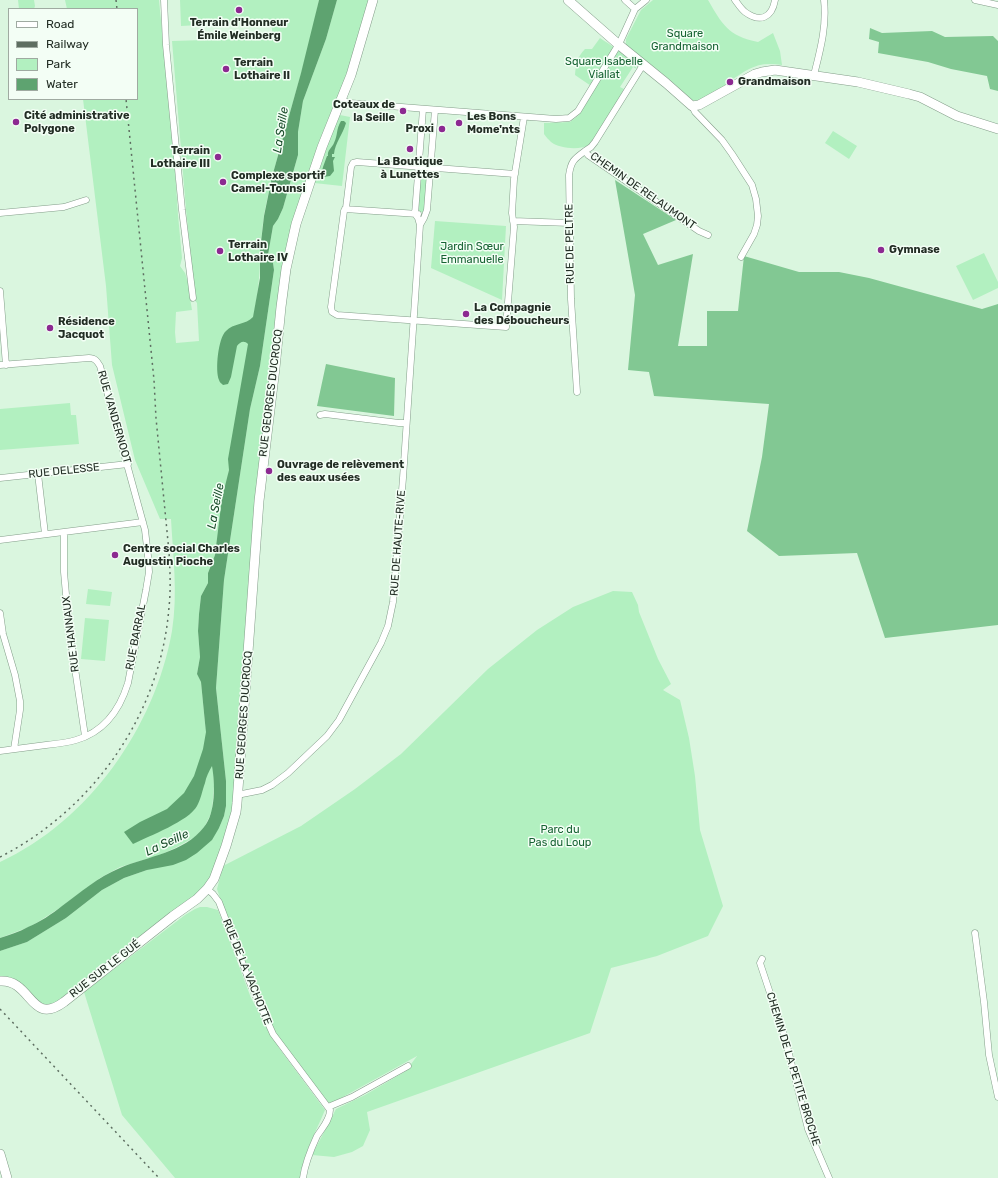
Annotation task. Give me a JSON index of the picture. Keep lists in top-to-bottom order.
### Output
{
  "streets": {
    "street": [
      "CHEMIN DE RELAUMONT",
      "RUE DE PELTRE",
      "RUE GEORGES DUCROCQ",
      "RUE VANDERNOOT",
      "RUE DELESSE",
      "RUE DE HAUTE-RIVE",
      "RUE HANNAUX",
      "RUE BARRAL",
      "RUE SUR LE GUÉ",
      "RUE DE LA VACHOTTE",
      "CHEMIN DE LA PETITE BROCHE"
    ]
  },
  "crossings": [
    ["CHEMIN DE RELAUMONT", "RUE DE PELTRE"],
    ["RUE GEORGES DUCROCQ", "RUE DE HAUTE-RIVE"],
    ["RUE GEORGES DUCROCQ", "RUE SUR LE GUÉ"],
    ["RUE GEORGES DUCROCQ", "RUE DE LA VACHOTTE"],
    ["RUE VANDERNOOT", "RUE DELESSE"],
    ["RUE VANDERNOOT", "RUE BARRAL"],
    ["RUE HANNAUX", "RUE BARRAL"],
    ["RUE SUR LE GUÉ", "RUE DE LA VACHOTTE"]
  ],
  "water": ["La Seille"],
  "parks": [
    "Square Grandmaison",
    "Square Isabelle Viallat",
    "Jardin Sœur Emmanuelle",
    "Parc du Pas du Loup"
  ],
  "places": [
    "Terrain d'Honneur Émile Weinberg",
    "Terrain Lothaire II",
    "Grandmaison",
    "Coteaux de la Seille",
    "Cité administrative Polygone",
    "Les Bons Mome'nts",
    "Proxi",
    "La Boutique à Lunettes",
    "Terrain Lothaire III",
    "Complexe sportif Camel-Tounsi",
    "Gymnase",
    "Terrain Lothaire IV",
    "La Compagnie des Déboucheurs",
    "Résidence Jacquot",
    "Ouvrage de relèvement des eaux usées",
    "Centre social Charles Augustin Pioche"
  ],
  "legend": [
    "Road",
    "Railway",
    "Park",
    "Water"
  ]
}
